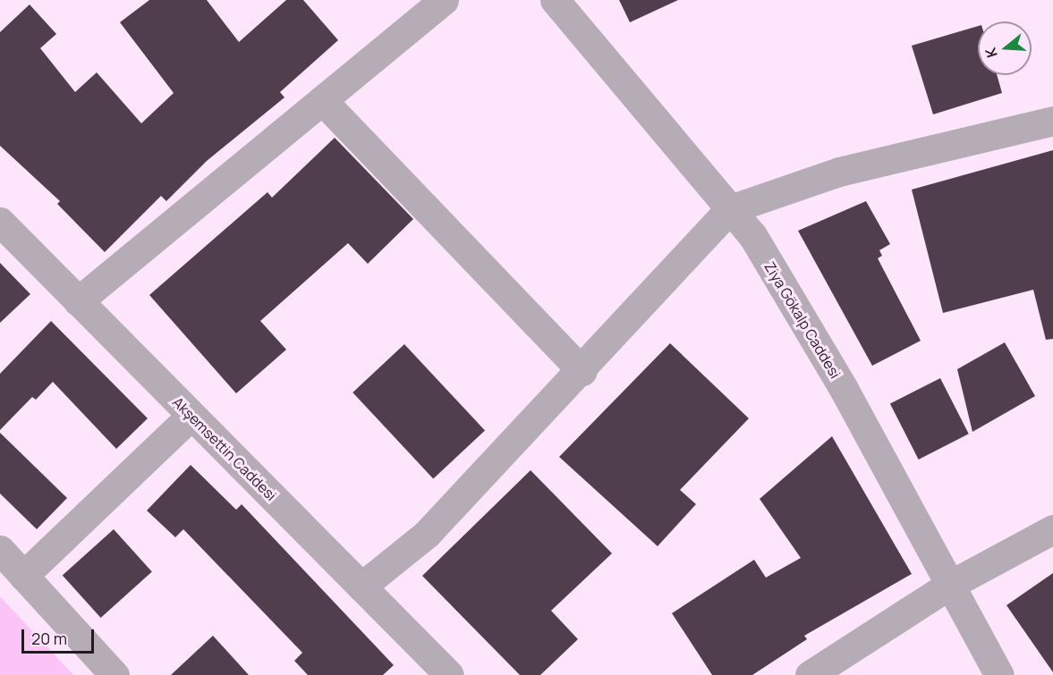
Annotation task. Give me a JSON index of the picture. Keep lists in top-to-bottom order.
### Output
{
  "streets": {
    "street": ["Ziya Gökalp Caddesi", "Akşemsettin Caddesi"]
  },
  "scale_bar": "20 m",
  "north": "left"
}
